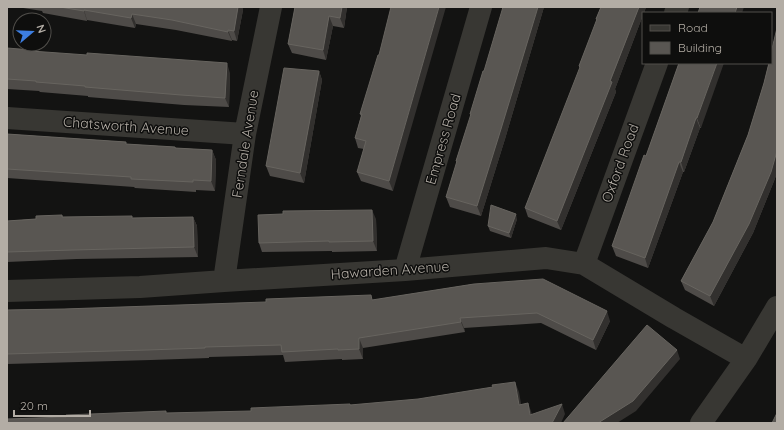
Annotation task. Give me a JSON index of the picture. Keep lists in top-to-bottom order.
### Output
{
  "streets": {
    "street": [
      "Chatsworth Avenue",
      "Empress Road",
      "Ferndale Avenue",
      "Oxford Road",
      "Hawarden Avenue"
    ]
  },
  "crossings": [
    ["Chatsworth Avenue", "Ferndale Avenue"],
    ["Empress Road", "Hawarden Avenue"],
    ["Ferndale Avenue", "Hawarden Avenue"],
    ["Oxford Road", "Hawarden Avenue"]
  ],
  "legend": ["Road", "Building"],
  "scale_bar": "20 m",
  "north": "right"
}
